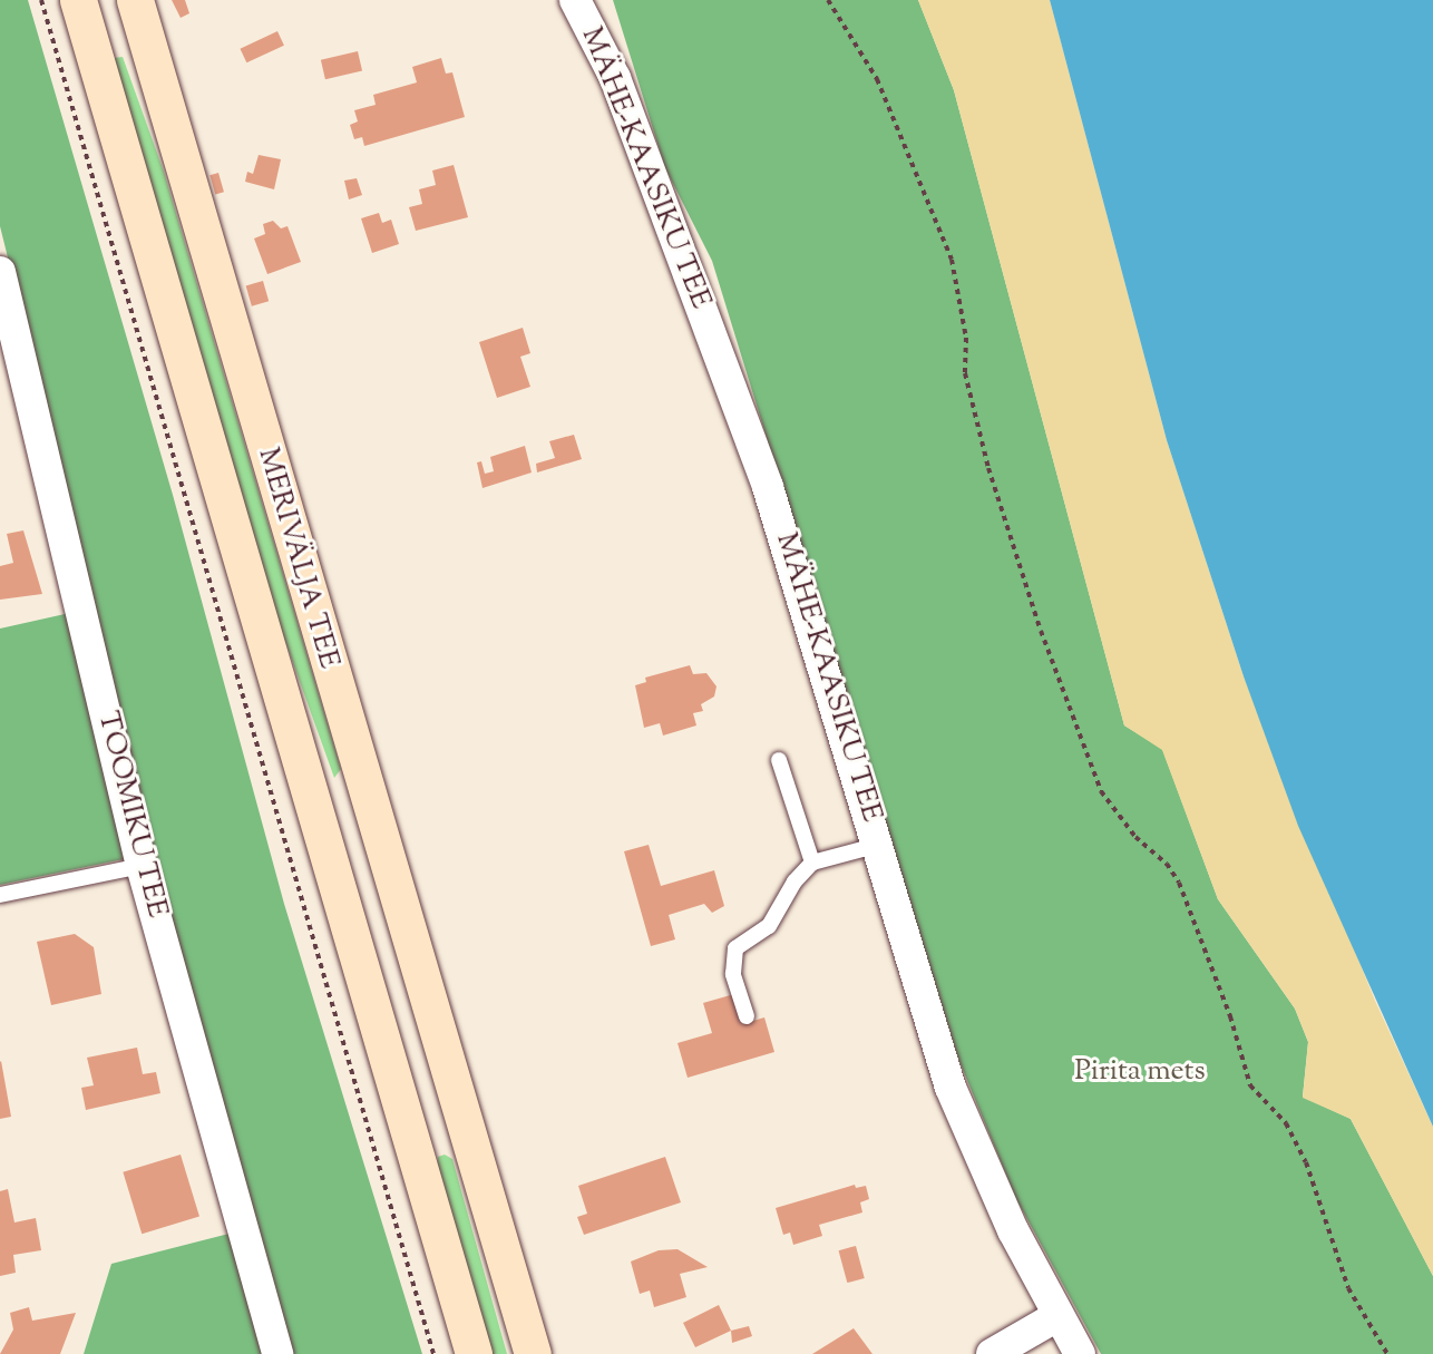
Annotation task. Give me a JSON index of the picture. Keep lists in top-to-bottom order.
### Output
{
  "streets": {
    "main road": ["MERIVÄLJA TEE"],
    "street": ["MÄHE-KAASIKU TEE", "TOOMIKU TEE"]
  },
  "parks": ["Pirita mets"]
}
